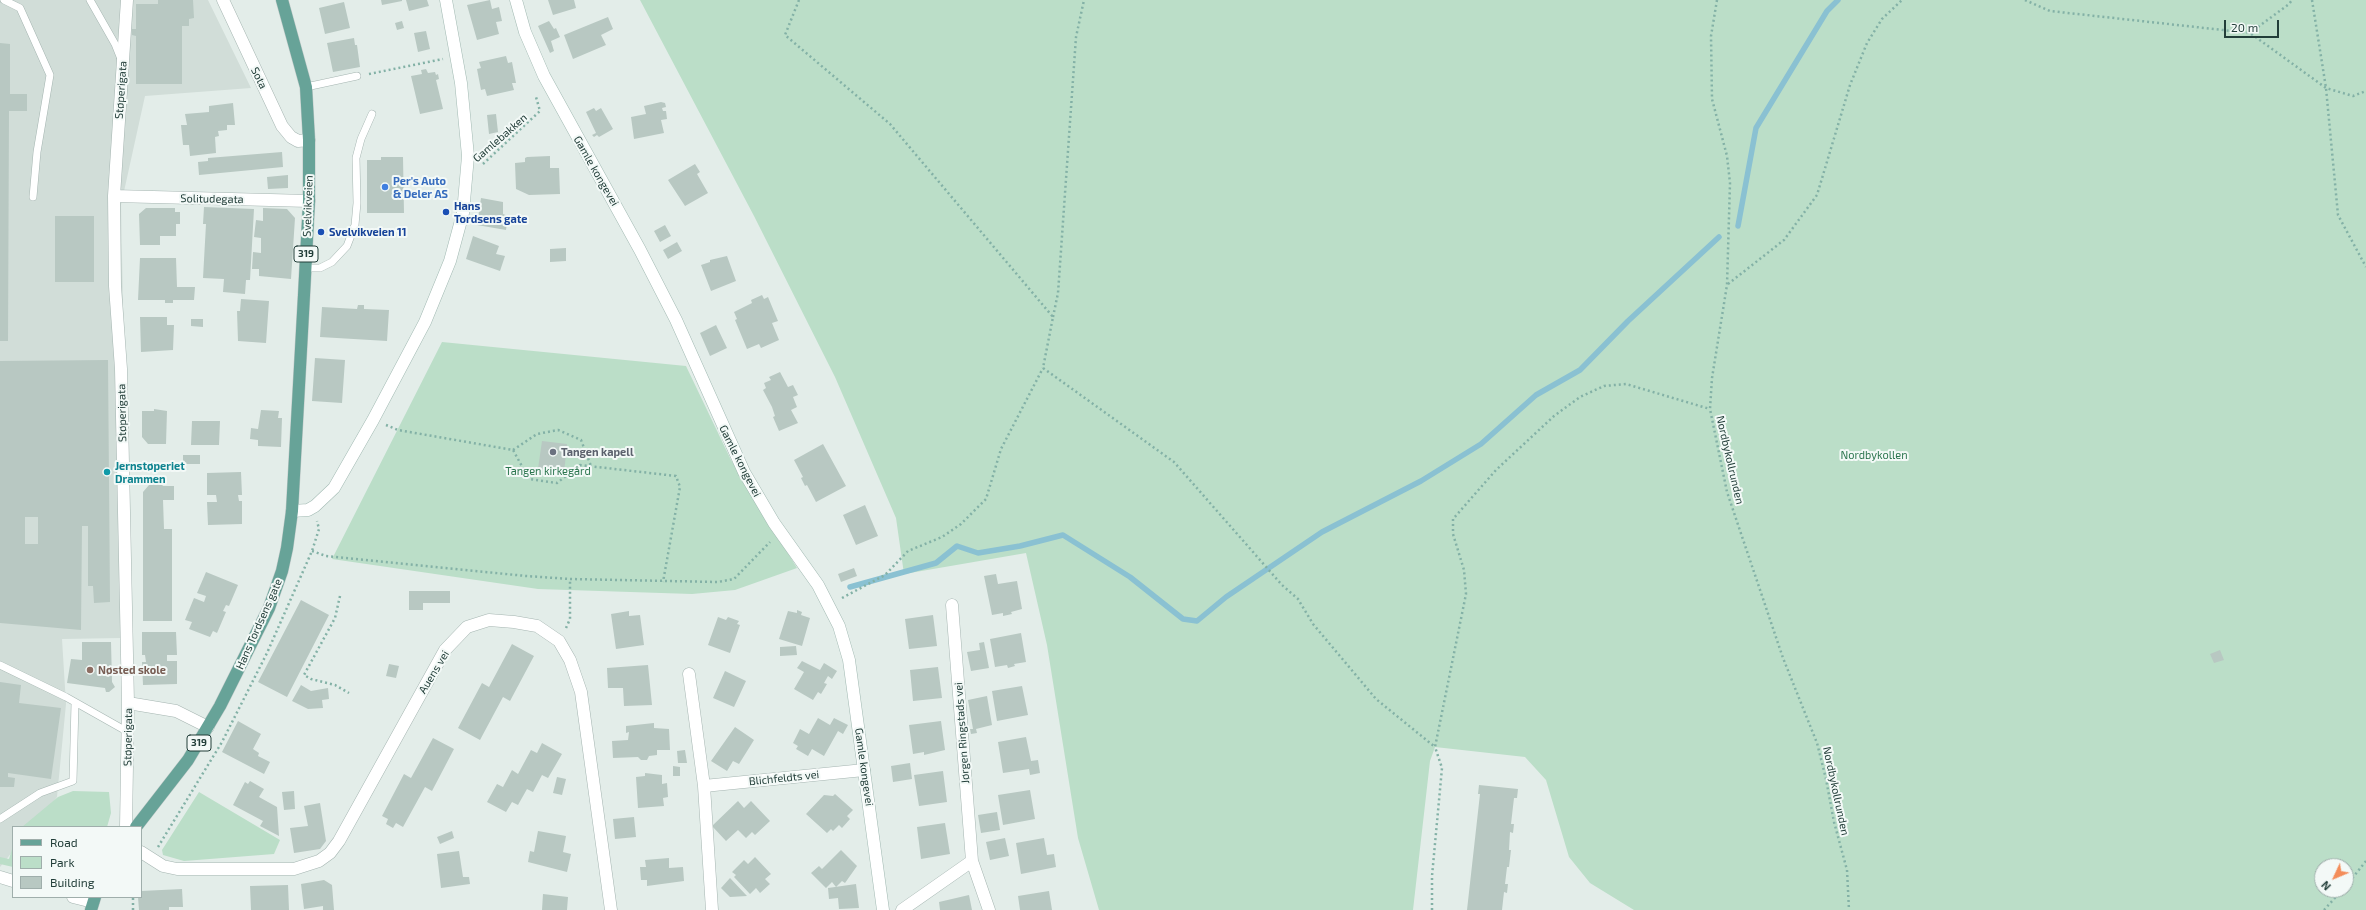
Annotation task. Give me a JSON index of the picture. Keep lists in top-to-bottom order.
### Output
{
  "streets": {
    "main road": ["Svelvikveien", "319", "Hans Tordsens gate"],
    "street": [
      "Sota",
      "Støperigata",
      "Gamle kongevei",
      "Solitudegata",
      "Auens vei",
      "Jørgen Ringstads vei",
      "Blichfeldts vei"
    ],
    "path": ["Gamlebakken", "Nordbykollrunden"]
  },
  "crossings": [
    ["Sota", "Svelvikveien"],
    ["Støperigata", "Solitudegata"],
    ["Gamle kongevei", "Blichfeldts vei"],
    ["Solitudegata", "Svelvikveien"],
    ["Svelvikveien", "Hans Tordsens gate"]
  ],
  "parks": ["Nordbykollen", "Tangen kirkegård"],
  "places": [
    "Per's Auto & Deler AS",
    "Hans Tordsens gate",
    "Svelvikveien 11",
    "Tangen kapell",
    "Jernstøperiet Drammen",
    "Nøsted skole"
  ],
  "legend": ["Road", "Park", "Building"],
  "scale_bar": "20 m",
  "north": "bottom left"
}
